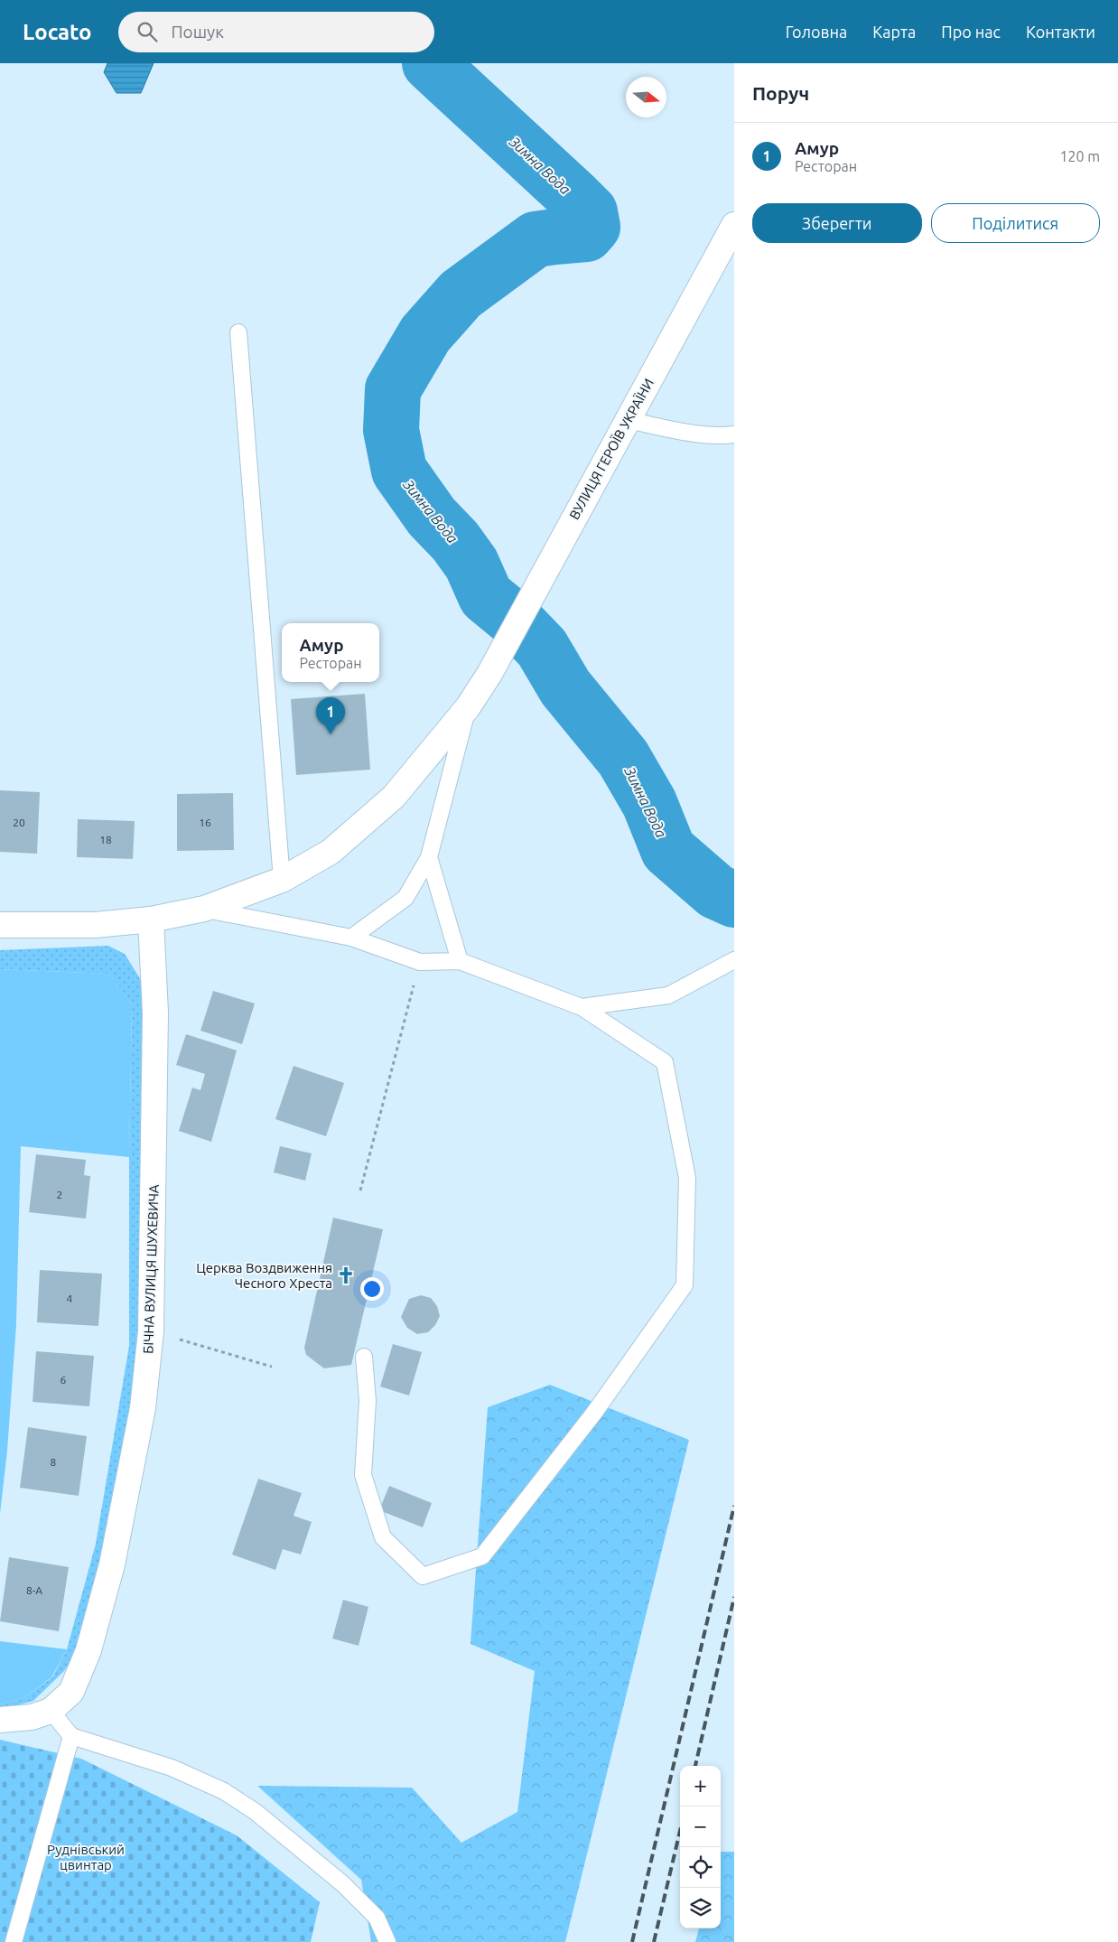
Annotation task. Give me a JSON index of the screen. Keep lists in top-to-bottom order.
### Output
{
  "streets": {
    "main road": ["ВУЛИЦЯ ГЕРОЇВ УКРАЇНИ", "БІЧНА ВУЛИЦЯ ШУХЕВИЧА"]
  },
  "crossings": [
    ["ВУЛИЦЯ ГЕРОЇВ УКРАЇНИ", "БІЧНА ВУЛИЦЯ ШУХЕВИЧА"]
  ],
  "water": ["Зимна Вода"],
  "parks": ["Руднівський цвинтар"],
  "places": {
    "church": ["Церква Воздвиження Чесного Хреста"]
  },
  "house_numbers": [
    "20",
    "16",
    "18",
    "2",
    "4",
    "6",
    "8",
    "8-А"
  ],
  "north": "right",
  "page": {
    "header": "Locato",
    "search": "Пошук",
    "nav": [
      "Головна",
      "Карта",
      "Про нас",
      "Контакти"
    ],
    "heading": "Поруч",
    "list": [
      {
        "mark": "1",
        "name": "Амур",
        "note": "Ресторан",
        "value": "120 m"
      }
    ],
    "buttons": ["Зберегти", "Поділитися"],
    "popup": ["Амур", "Ресторан"],
    "pins": "1",
    "map_buttons": ["+", "−"]
  }
}
